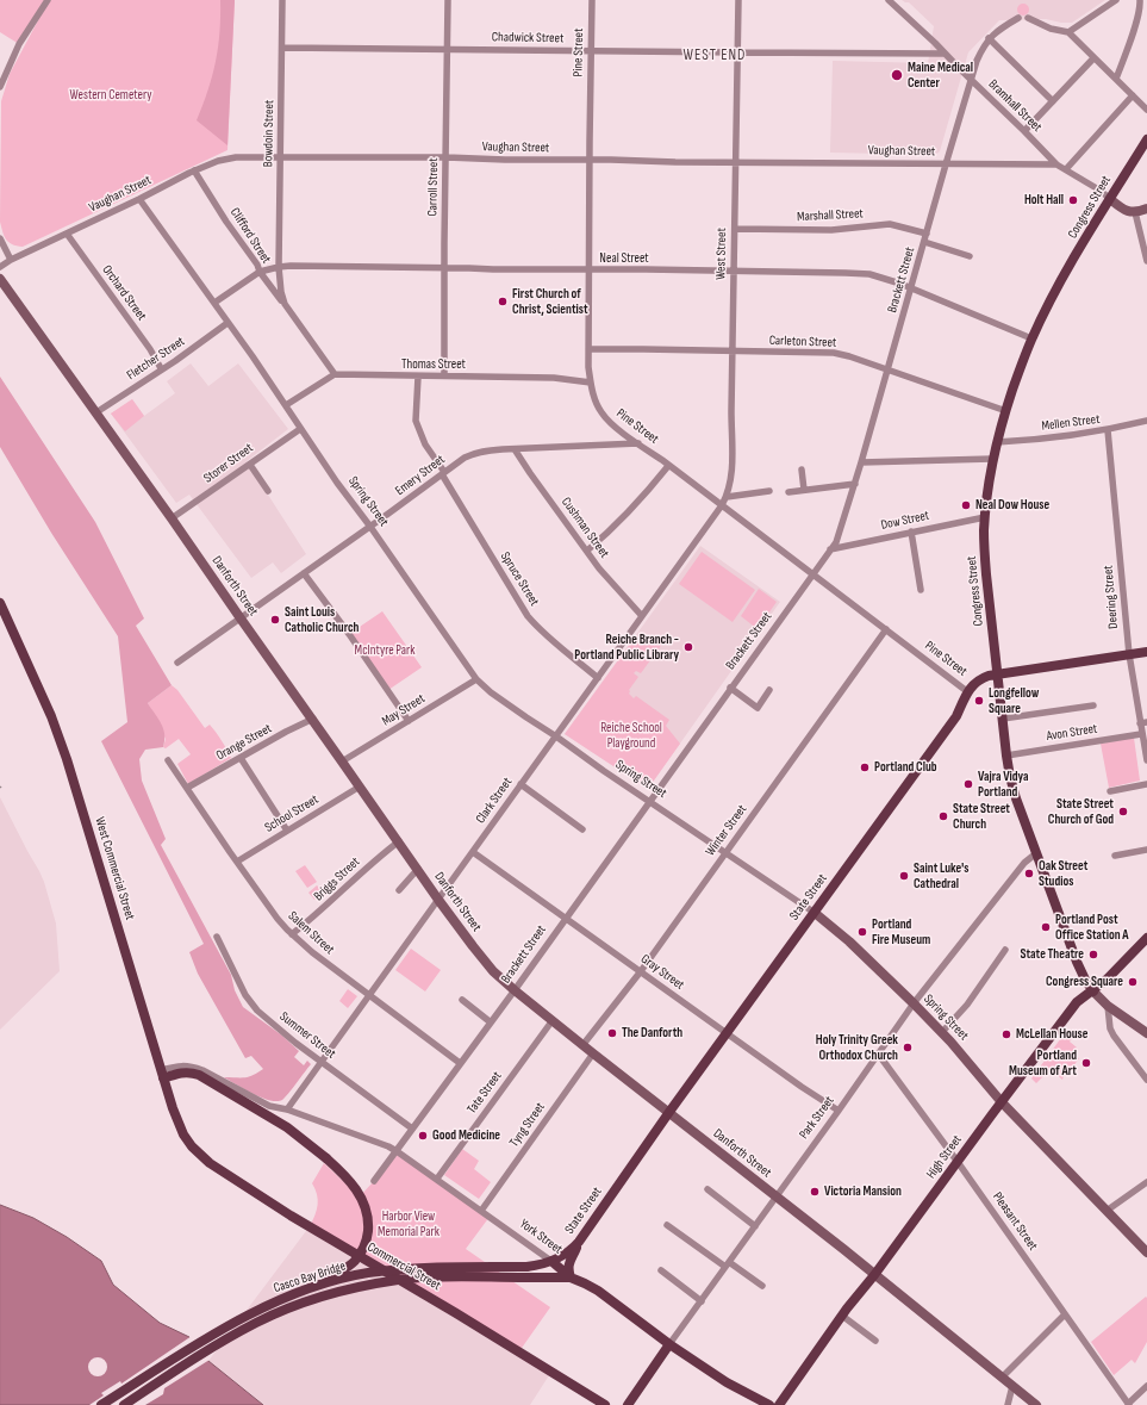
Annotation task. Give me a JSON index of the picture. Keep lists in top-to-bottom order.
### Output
{
  "streets": {
    "main road": [
      "Congress Street",
      "West Commercial Street",
      "State Street",
      "Park Street",
      "High Street",
      "York Street",
      "Commercial Street",
      "Casco Bay Bridge"
    ],
    "street": [
      "Chadwick Street",
      "Pine Street",
      "Bramhall Street",
      "Bowdoin Street",
      "Vaughan Street",
      "Carroll Street",
      "Marshall Street",
      "Clifford Street",
      "West Street",
      "Neal Street",
      "Brackett Street",
      "Orchard Street",
      "Carleton Street",
      "Fletcher Street",
      "Thomas Street",
      "Mellen Street",
      "Storer Street",
      "Emery Street",
      "Spring Street",
      "Dow Street",
      "Cushman Street",
      "Spruce Street",
      "Danforth Street",
      "Deering Street",
      "May Street",
      "Avon Street",
      "Orange Street",
      "Clark Street",
      "School Street",
      "Winter Street",
      "Briggs Street",
      "Salem Street",
      "Gray Street",
      "Summer Street",
      "Tate Street",
      "Tyng Street",
      "Pleasant Street"
    ]
  },
  "crossings": [
    ["Chadwick Street", "Pine Street"],
    ["Chadwick Street", "Bramhall Street"],
    ["Chadwick Street", "Bowdoin Street"],
    ["Chadwick Street", "Carroll Street"],
    ["Chadwick Street", "West Street"],
    ["Pine Street", "Vaughan Street"],
    ["Pine Street", "West Street"],
    ["Pine Street", "Neal Street"],
    ["Pine Street", "Brackett Street"],
    ["Pine Street", "Carleton Street"],
    ["Pine Street", "Thomas Street"],
    ["Pine Street", "Emery Street"],
    ["Pine Street", "Clark Street"],
    ["Pine Street", "Winter Street"],
    ["Pine Street", "State Street"],
    ["Bramhall Street", "Vaughan Street"],
    ["Bramhall Street", "Congress Street"],
    ["Bramhall Street", "Brackett Street"],
    ["Bowdoin Street", "Vaughan Street"],
    ["Bowdoin Street", "Clifford Street"],
    ["Bowdoin Street", "Neal Street"],
    ["Vaughan Street", "Carroll Street"],
    ["Vaughan Street", "Clifford Street"],
    ["Vaughan Street", "West Street"],
    ["Vaughan Street", "Brackett Street"],
    ["Vaughan Street", "Orchard Street"],
    ["Vaughan Street", "Spring Street"],
    ["Carroll Street", "Neal Street"],
    ["Carroll Street", "Thomas Street"],
    ["Congress Street", "Neal Street"],
    ["Congress Street", "Carleton Street"],
    ["Congress Street", "Mellen Street"],
    ["Congress Street", "Dow Street"],
    ["Congress Street", "Avon Street"],
    ["Congress Street", "State Street"],
    ["Congress Street", "Park Street"],
    ["Congress Street", "High Street"],
    ["Marshall Street", "West Street"],
    ["Marshall Street", "Brackett Street"],
    ["Clifford Street", "Neal Street"],
    ["Clifford Street", "Thomas Street"],
    ["West Street", "Neal Street"],
    ["West Street", "Carleton Street"],
    ["West Street", "Clark Street"],
    ["Neal Street", "Brackett Street"],
    ["Neal Street", "Spring Street"],
    ["Brackett Street", "Carleton Street"],
    ["Brackett Street", "Spring Street"],
    ["Brackett Street", "Dow Street"],
    ["Brackett Street", "Danforth Street"],
    ["Brackett Street", "Salem Street"],
    ["Brackett Street", "Gray Street"],
    ["Brackett Street", "Summer Street"],
    ["Brackett Street", "York Street"],
    ["Orchard Street", "Fletcher Street"],
    ["Fletcher Street", "Spring Street"],
    ["Fletcher Street", "Danforth Street"],
    ["Thomas Street", "Spruce Street"],
    ["Mellen Street", "Deering Street"],
    ["Storer Street", "Spring Street"],
    ["Storer Street", "Danforth Street"],
    ["Emery Street", "Spring Street"],
    ["Emery Street", "Cushman Street"],
    ["Emery Street", "Spruce Street"],
    ["Emery Street", "Danforth Street"],
    ["Spring Street", "May Street"],
    ["Spring Street", "Clark Street"],
    ["Spring Street", "Winter Street"],
    ["Spring Street", "State Street"],
    ["Spring Street", "Park Street"],
    ["Spring Street", "High Street"],
    ["Cushman Street", "Clark Street"],
    ["Spruce Street", "Clark Street"],
    ["Danforth Street", "May Street"],
    ["Danforth Street", "Orange Street"],
    ["Danforth Street", "Clark Street"],
    ["Danforth Street", "School Street"],
    ["Danforth Street", "Winter Street"],
    ["Danforth Street", "Briggs Street"],
    ["Danforth Street", "State Street"],
    ["Danforth Street", "Tate Street"],
    ["Danforth Street", "Park Street"],
    ["Danforth Street", "Tyng Street"],
    ["Danforth Street", "High Street"],
    ["Deering Street", "Avon Street"],
    ["Deering Street", "State Street"],
    ["Orange Street", "Salem Street"],
    ["Clark Street", "Salem Street"],
    ["Clark Street", "Gray Street"],
    ["Clark Street", "Summer Street"],
    ["Clark Street", "York Street"],
    ["School Street", "Salem Street"],
    ["Winter Street", "Gray Street"],
    ["West Commercial Street", "York Street"],
    ["West Commercial Street", "Commercial Street"],
    ["Briggs Street", "Salem Street"],
    ["State Street", "Gray Street"],
    ["State Street", "York Street"],
    ["State Street", "Casco Bay Bridge"],
    ["Gray Street", "Park Street"],
    ["Tate Street", "York Street"],
    ["Park Street", "Pleasant Street"],
    ["Park Street", "York Street"],
    ["Tyng Street", "York Street"],
    ["High Street", "Pleasant Street"],
    ["York Street", "Casco Bay Bridge"]
  ],
  "districts": ["WEST END"],
  "parks": [
    "Western Cemetery",
    "McIntyre Park",
    "Reiche School Playground",
    "Harbor View Memorial Park"
  ],
  "places": [
    "Maine Medical Center",
    "Holt Hall",
    "First Church of Christ, Scientist",
    "Neal Dow House",
    "Saint Louis Catholic Church",
    "Reiche Branch - Portland Public Library",
    "Longfellow Square",
    "Portland Club",
    "Vajra Vidya Portland",
    "State Street Church of God",
    "State Street Church",
    "Oak Street Studios",
    "Saint Luke's Cathedral",
    "Portland Post Office Station A",
    "Portland Fire Museum",
    "State Theatre",
    "Congress Square",
    "The Danforth",
    "McLellan House",
    "Holy Trinity Greek Orthodox Church",
    "Portland Museum of Art",
    "Good Medicine",
    "Victoria Mansion"
  ]
}
